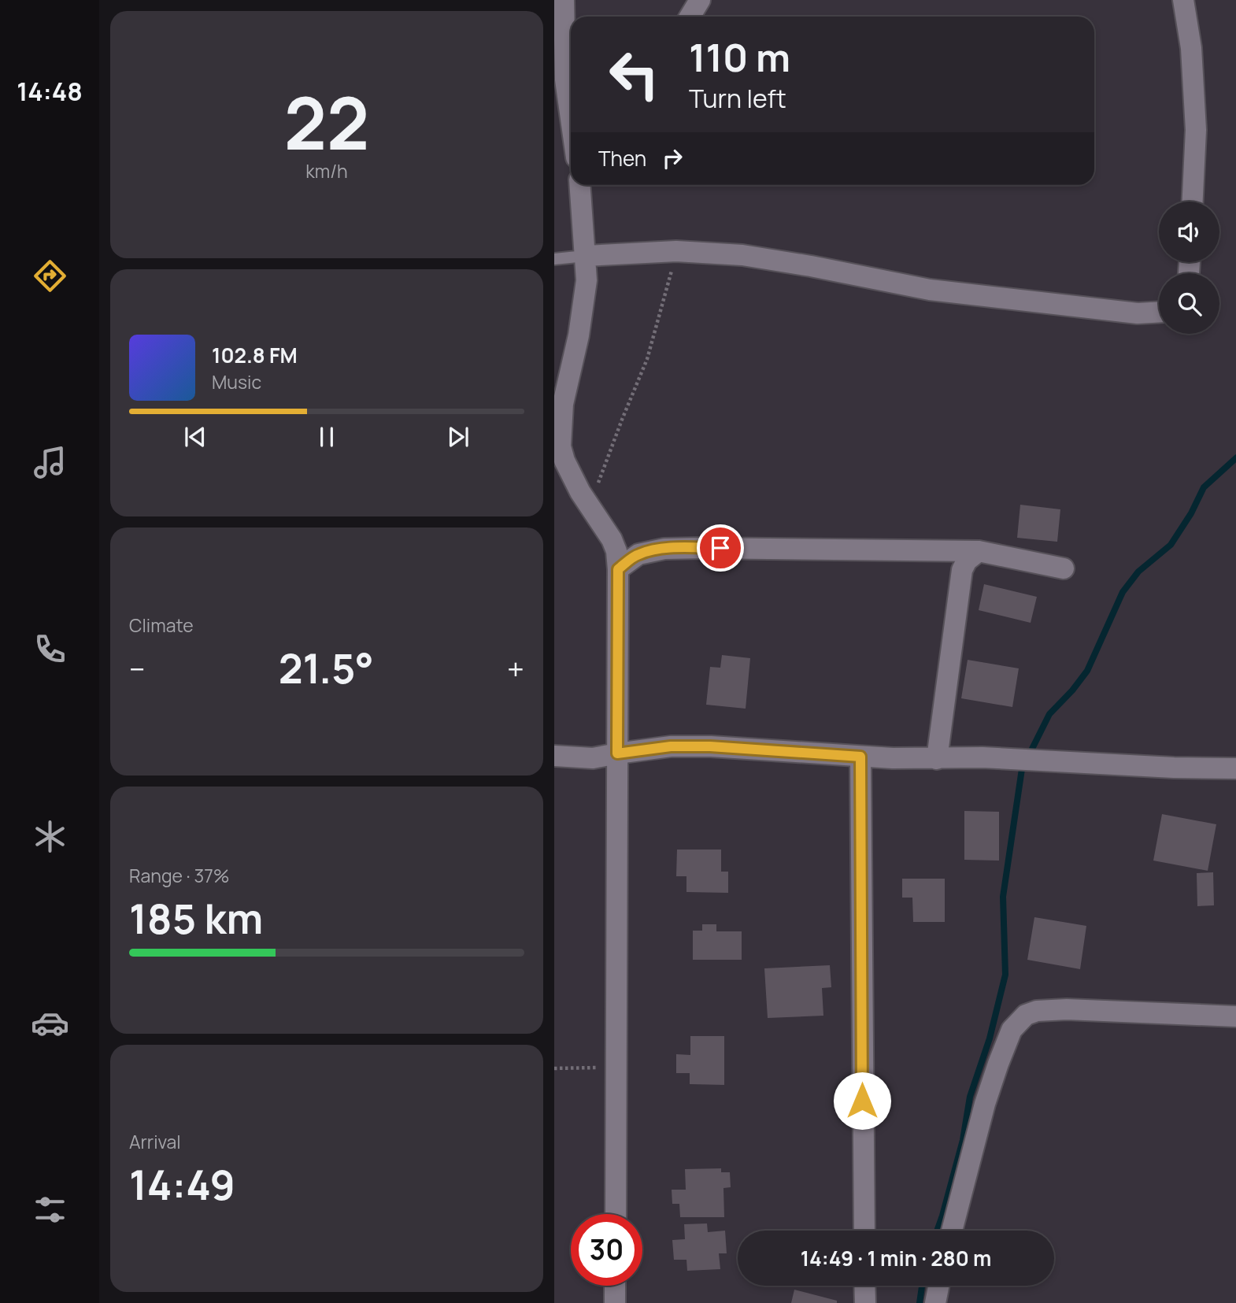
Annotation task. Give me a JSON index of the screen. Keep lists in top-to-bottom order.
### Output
{
  "page": {
    "tabs": "14:48",
    "tile": [
      ["22", "km/h"],
      "Climate",
      ["Range · 37%", "185 km"],
      ["Arrival", "14:49"]
    ],
    "turn": ["110 m", "Turn left"],
    "then": "Then",
    "song": ["102.8 FM", "Music"],
    "heat": ["−", "21.5°", "+"],
    "limit": "30",
    "trip": "14:49 · 1 min · 280 m"
  }
}
